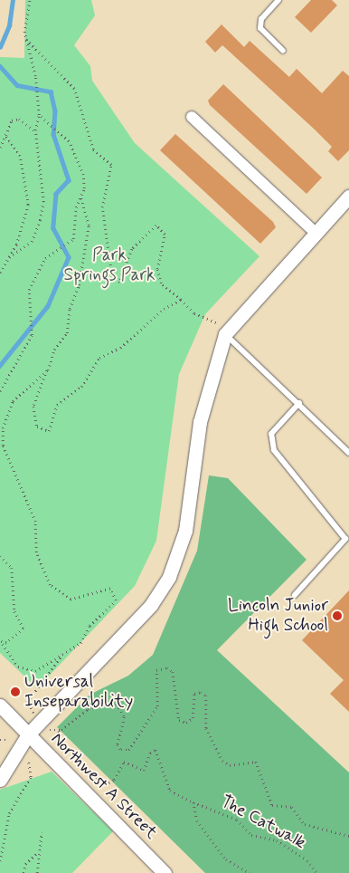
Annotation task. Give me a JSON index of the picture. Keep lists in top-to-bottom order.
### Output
{
  "streets": {
    "street": ["Northwest A Street"],
    "path": ["The Catwalk"]
  },
  "parks": ["Park Springs Park"],
  "places": ["Lincoln Junior High School", "Universal Inseparability"]
}
